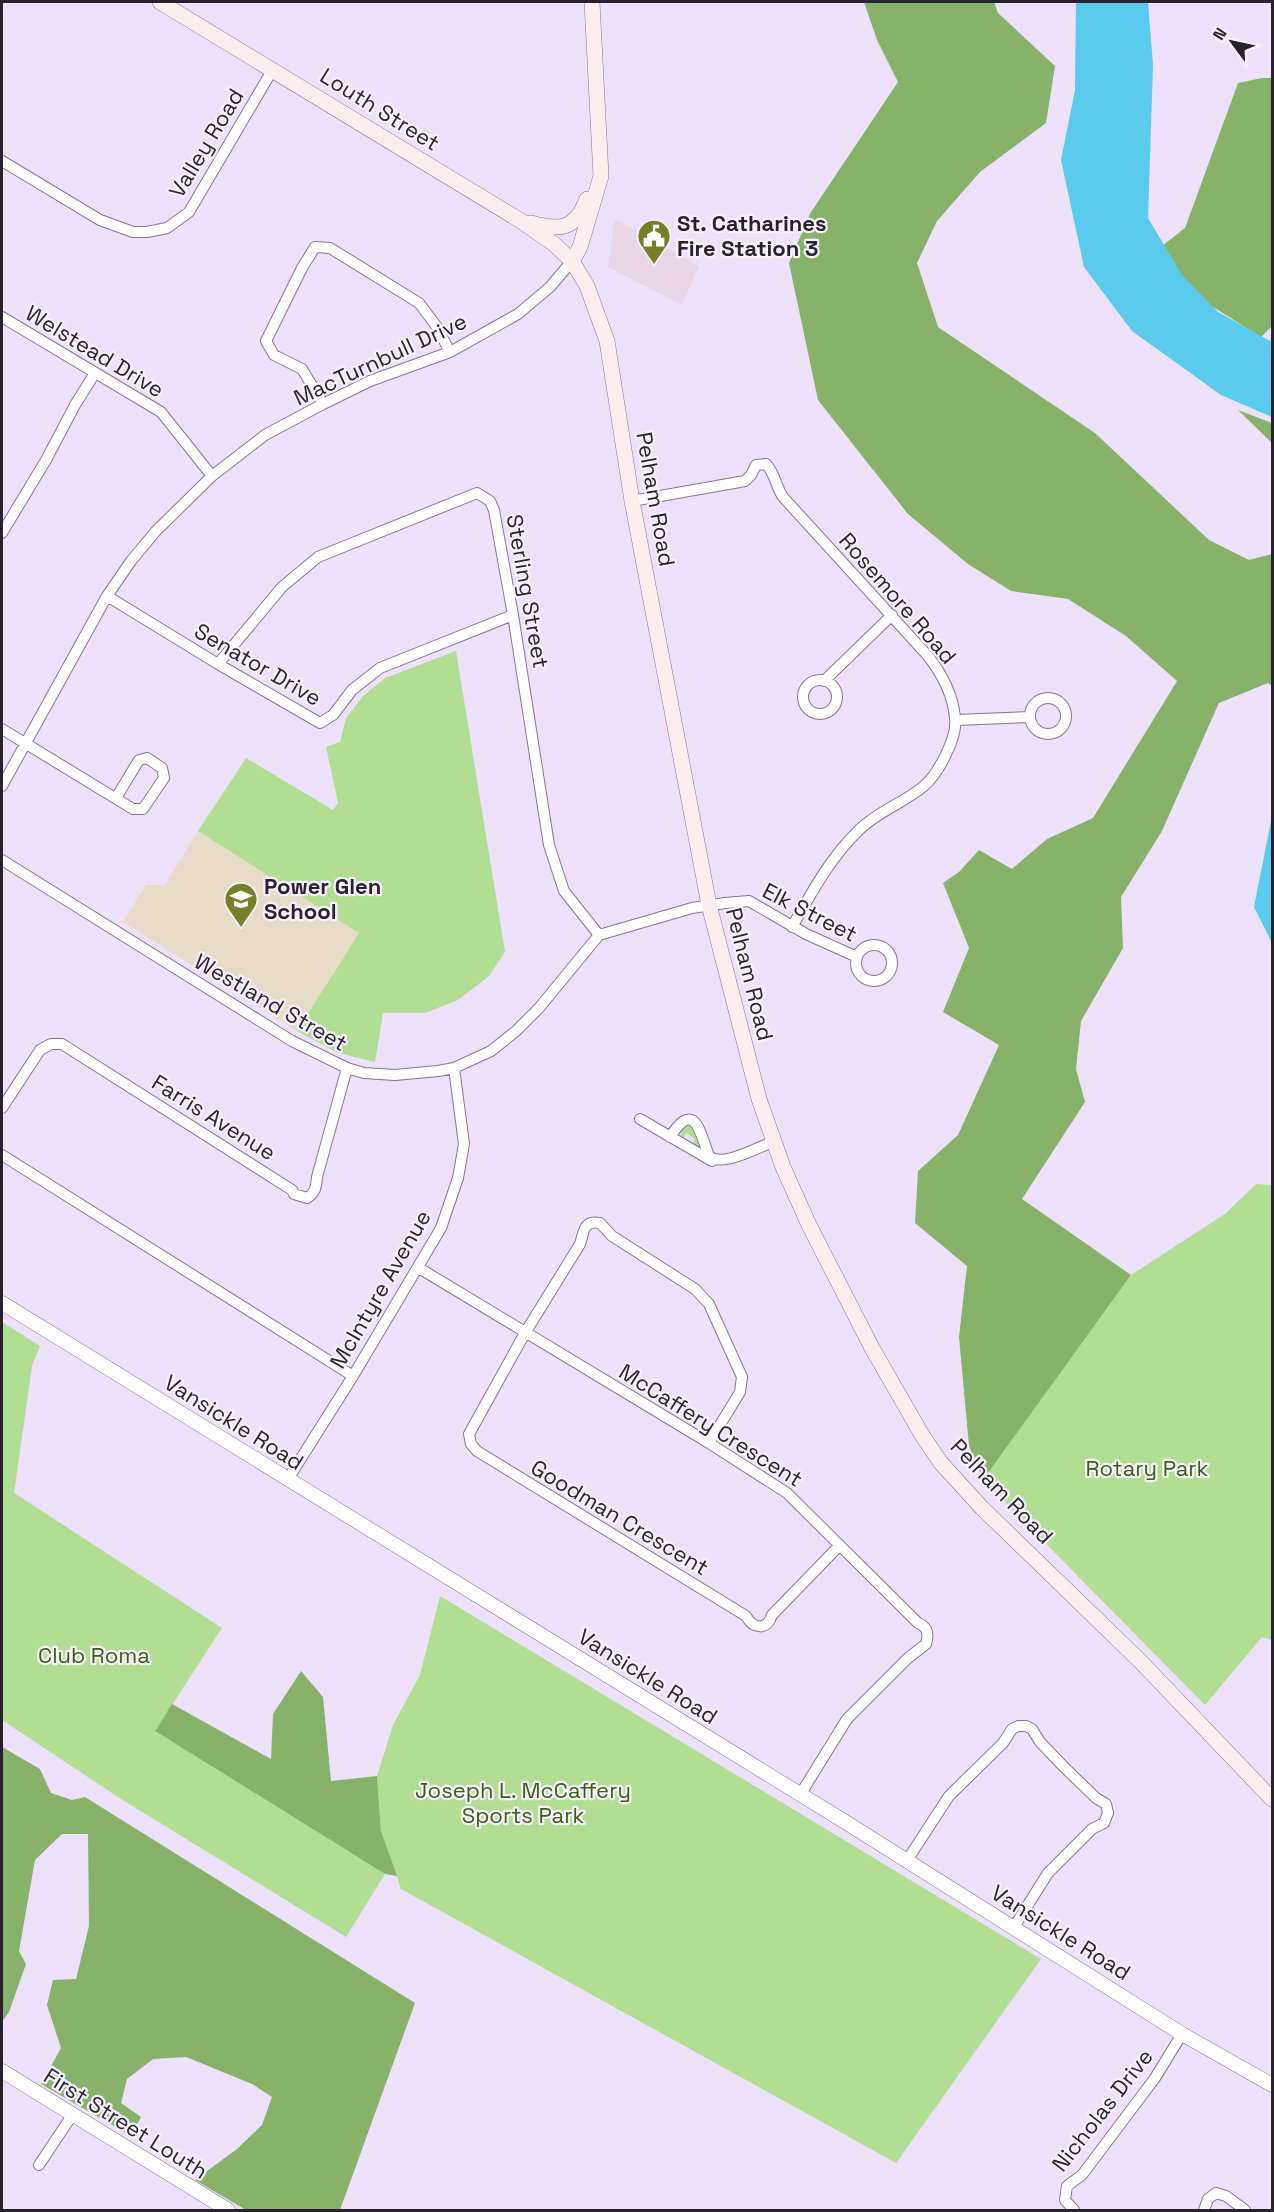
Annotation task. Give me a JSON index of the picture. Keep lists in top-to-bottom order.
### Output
{
  "streets": {
    "main road": ["Louth Street", "Pelham Road"],
    "street": [
      "Valley Road",
      "Welstead Drive",
      "MacTurnbull Drive",
      "Sterling Street",
      "Rosemore Road",
      "Senator Drive",
      "Elk Street",
      "Westland Street",
      "Farris Avenue",
      "McIntyre Avenue",
      "Vansickle Road",
      "McCaffery Crescent",
      "Goodman Crescent",
      "Nicholas Drive",
      "First Street Louth"
    ]
  },
  "crossings": [
    ["Louth Street", "Valley Road"],
    ["Louth Street", "MacTurnbull Drive"],
    ["Louth Street", "Pelham Road"],
    ["Welstead Drive", "MacTurnbull Drive"],
    ["MacTurnbull Drive", "Pelham Road"],
    ["MacTurnbull Drive", "Senator Drive"],
    ["Pelham Road", "Rosemore Road"],
    ["Pelham Road", "Elk Street"],
    ["Sterling Street", "Senator Drive"],
    ["Sterling Street", "Westland Street"],
    ["Rosemore Road", "Elk Street"],
    ["Westland Street", "Farris Avenue"],
    ["Westland Street", "McIntyre Avenue"],
    ["McIntyre Avenue", "Vansickle Road"],
    ["McIntyre Avenue", "McCaffery Crescent"],
    ["Vansickle Road", "McCaffery Crescent"],
    ["Vansickle Road", "Nicholas Drive"],
    ["McCaffery Crescent", "Goodman Crescent"]
  ],
  "parks": ["Rotary Park", "Club Roma", "Joseph L. McCaffery Sports Park"],
  "places": {
    "public building": ["St. Catharines Fire Station 3"],
    "school or university": ["Power Glen School"]
  },
  "north": "top left"
}
